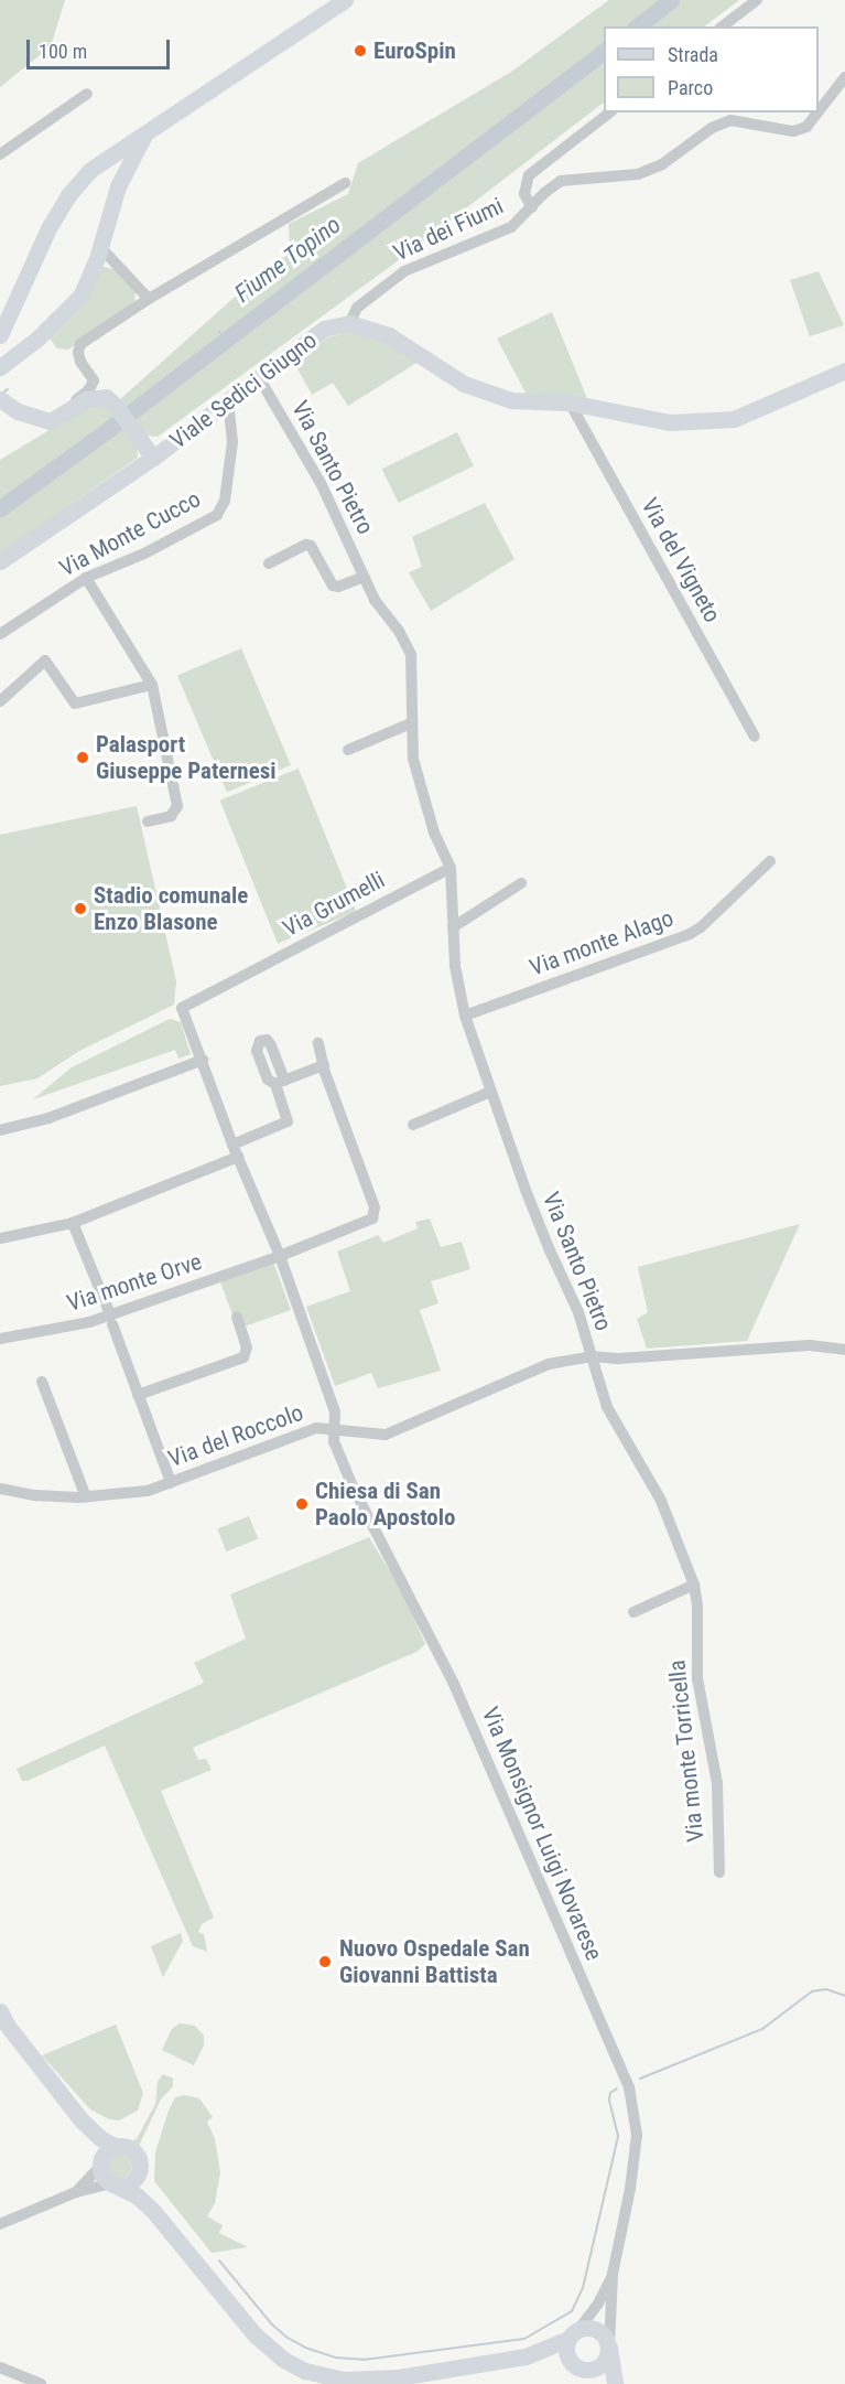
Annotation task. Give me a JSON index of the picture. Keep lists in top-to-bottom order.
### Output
{
  "streets": {
    "main road": ["Viale Sedici Giugno"],
    "street": [
      "Via dei Fiumi",
      "Via Santo Pietro",
      "Via Monte Cucco",
      "Via del Vigneto",
      "Via Grumelli",
      "Via monte Alago",
      "Via monte Orve",
      "Via del Roccolo",
      "Via monte Torricella",
      "Via Monsignor Luigi Novarese"
    ]
  },
  "crossings": [
    ["Via dei Fiumi", "Viale Sedici Giugno"],
    ["Viale Sedici Giugno", "Via Santo Pietro"],
    ["Viale Sedici Giugno", "Via Monte Cucco"],
    ["Via Santo Pietro", "Via Grumelli"],
    ["Via Santo Pietro", "Via monte Alago"],
    ["Via Santo Pietro", "Via del Roccolo"],
    ["Via Santo Pietro", "Via monte Torricella"],
    ["Via Grumelli", "Via monte Orve"],
    ["Via Grumelli", "Via Monsignor Luigi Novarese"],
    ["Via monte Orve", "Via Monsignor Luigi Novarese"],
    ["Via del Roccolo", "Via monte Torricella"],
    ["Via del Roccolo", "Via Monsignor Luigi Novarese"]
  ],
  "water": ["Fiume Topino"],
  "places": [
    "EuroSpin",
    "Palasport Giuseppe Paternesi",
    "Stadio comunale Enzo Blasone",
    "Chiesa di San Paolo Apostolo",
    "Nuovo Ospedale San Giovanni Battista"
  ],
  "legend": ["Strada", "Parco"],
  "scale_bar": "100 m"
}
